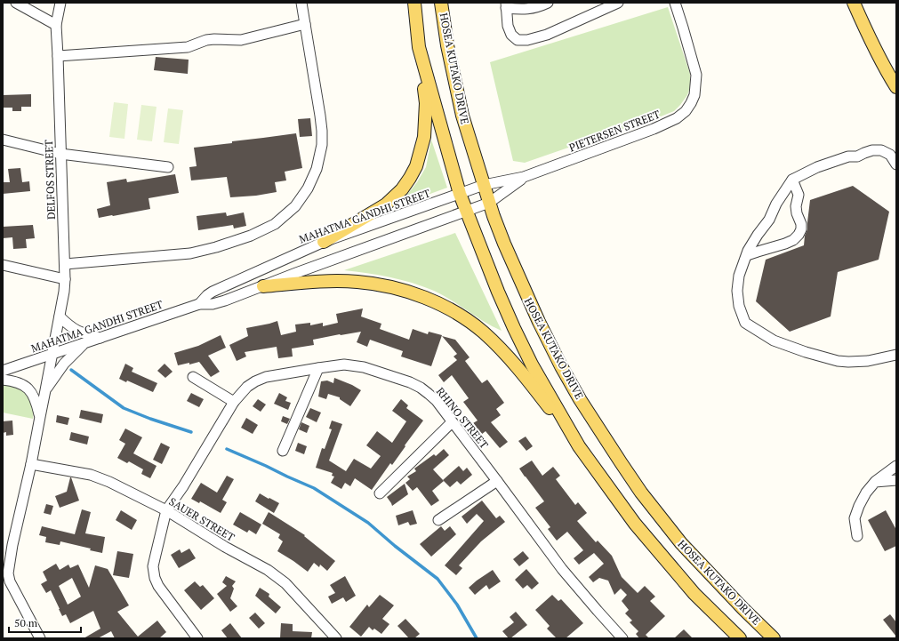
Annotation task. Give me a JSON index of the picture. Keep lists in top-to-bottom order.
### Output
{
  "streets": {
    "main road": ["HOSEA KUTAKO DRIVE"],
    "street": [
      "PIETERSEN STREET",
      "DELFOS STREET",
      "MAHATMA GANDHI STREET",
      "RHINO STREET",
      "SAUER STREET"
    ]
  },
  "crossings": [
    ["HOSEA KUTAKO DRIVE", "PIETERSEN STREET"],
    ["HOSEA KUTAKO DRIVE", "MAHATMA GANDHI STREET"],
    ["PIETERSEN STREET", "MAHATMA GANDHI STREET"],
    ["DELFOS STREET", "MAHATMA GANDHI STREET"],
    ["DELFOS STREET", "SAUER STREET"],
    ["RHINO STREET", "SAUER STREET"]
  ],
  "scale_bar": "50 m"
}
